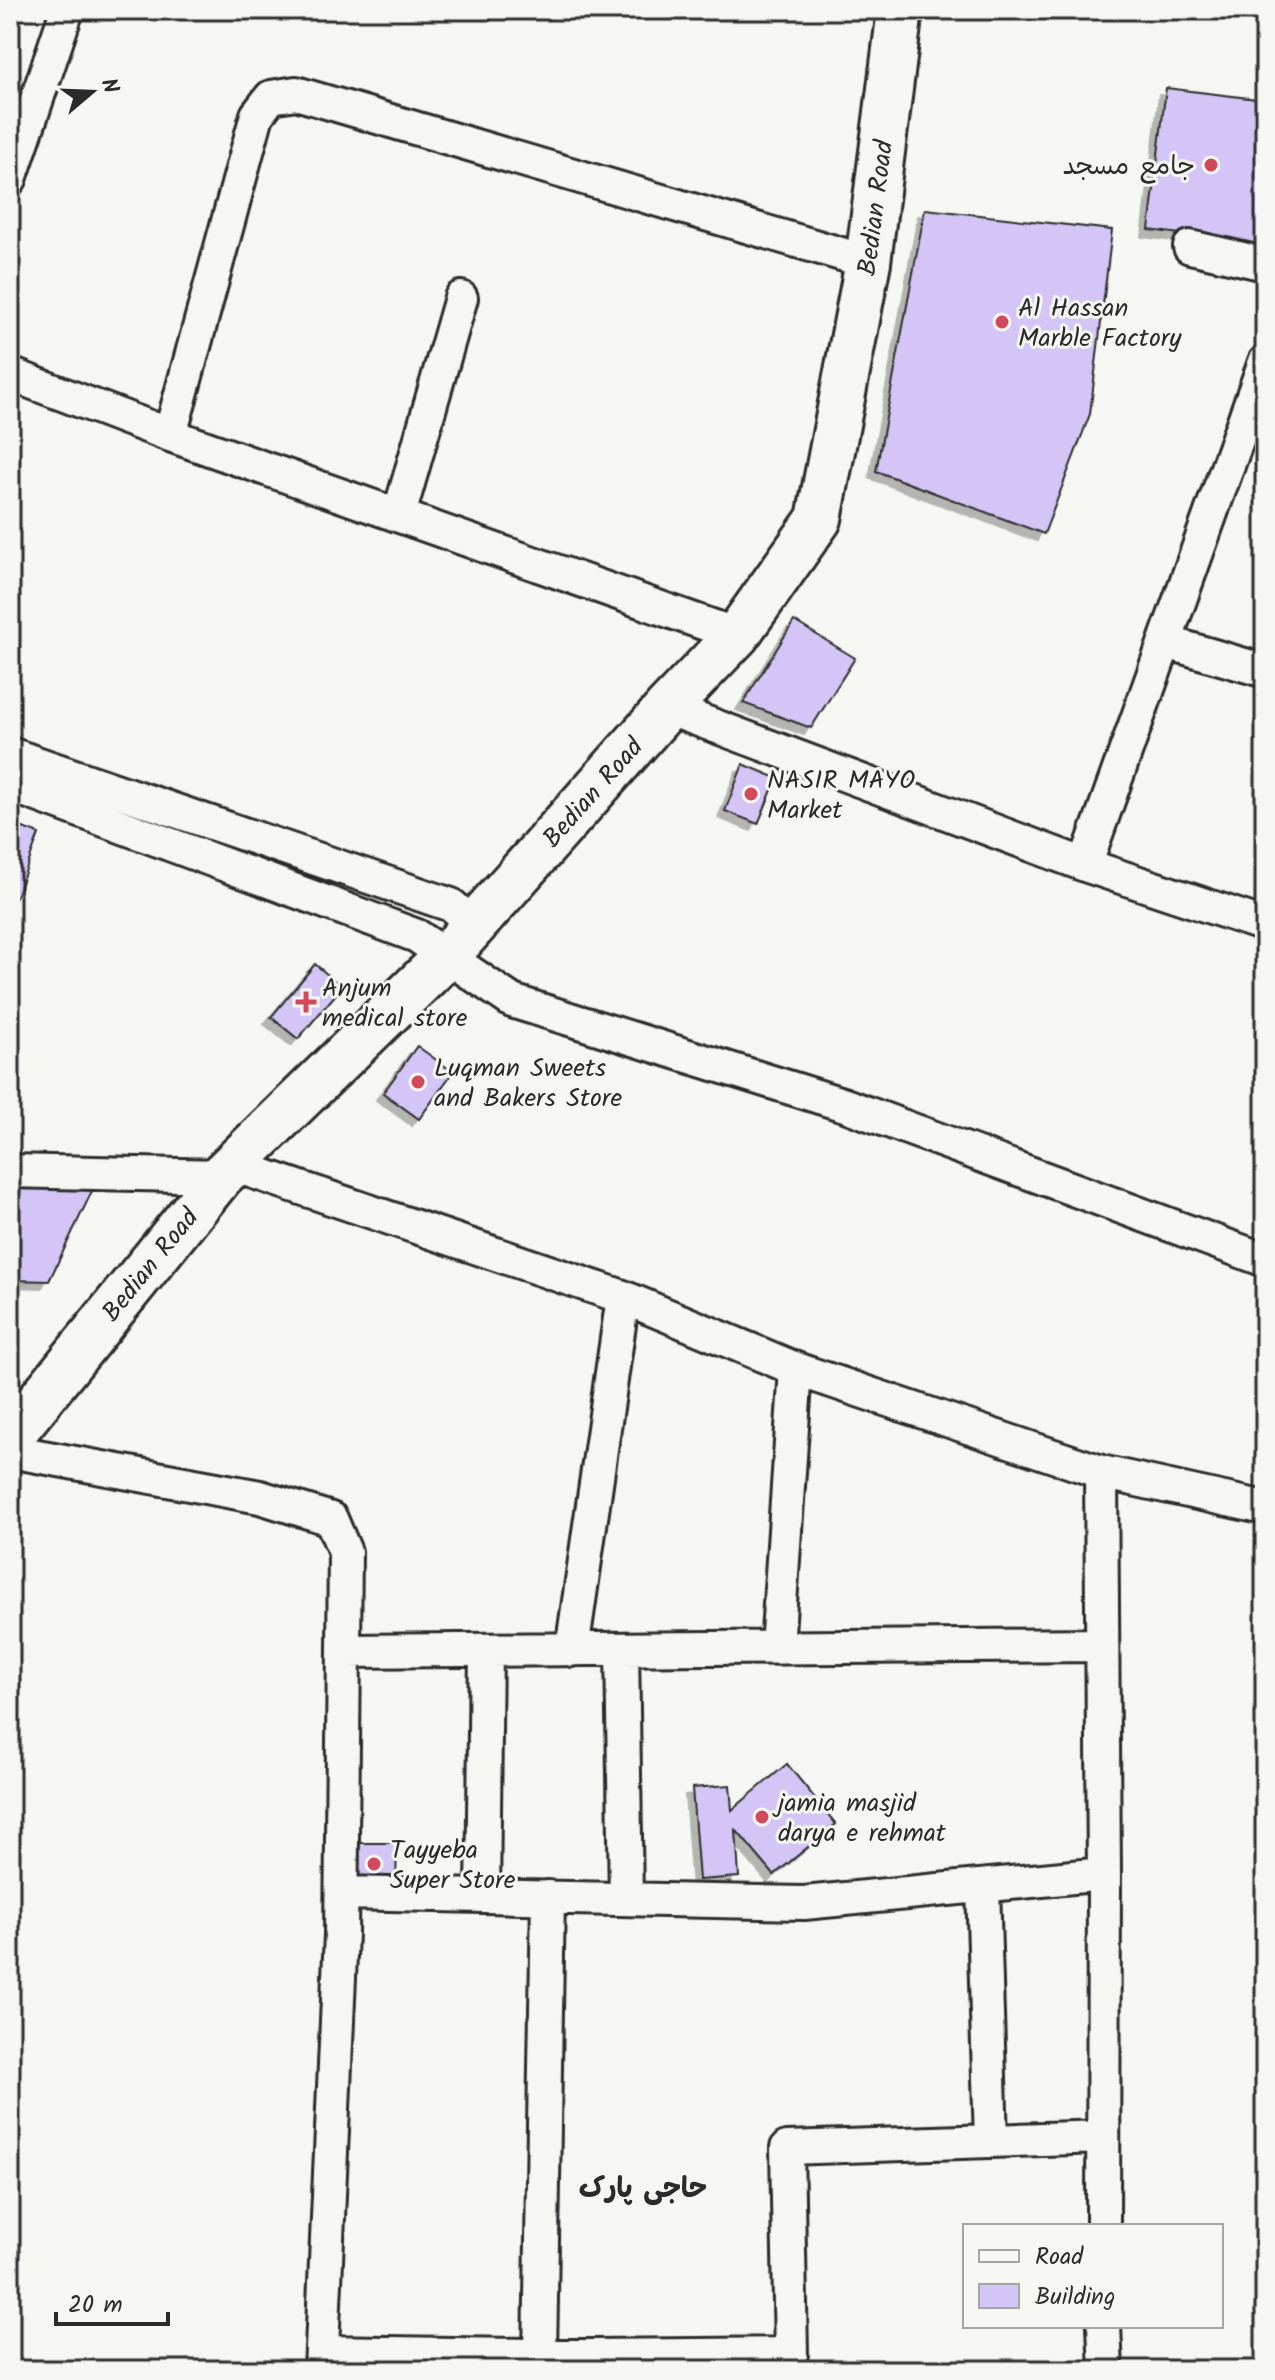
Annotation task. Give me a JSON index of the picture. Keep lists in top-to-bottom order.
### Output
{
  "streets": {
    "main road": ["Bedian Road"]
  },
  "districts": ["حاجی پارک"],
  "places": {
    "other": [
      "جامع مسجد",
      "Al Hassan Marble Factory",
      "NASIR MAYO Market",
      "Luqman Sweets and Bakers Store",
      "jamia masjid darya e rehmat",
      "Tayyeba Super Store"
    ],
    "health": ["Anjum medical store"]
  },
  "legend": ["Road", "Building"],
  "scale_bar": "20 m",
  "north": "right"
}
